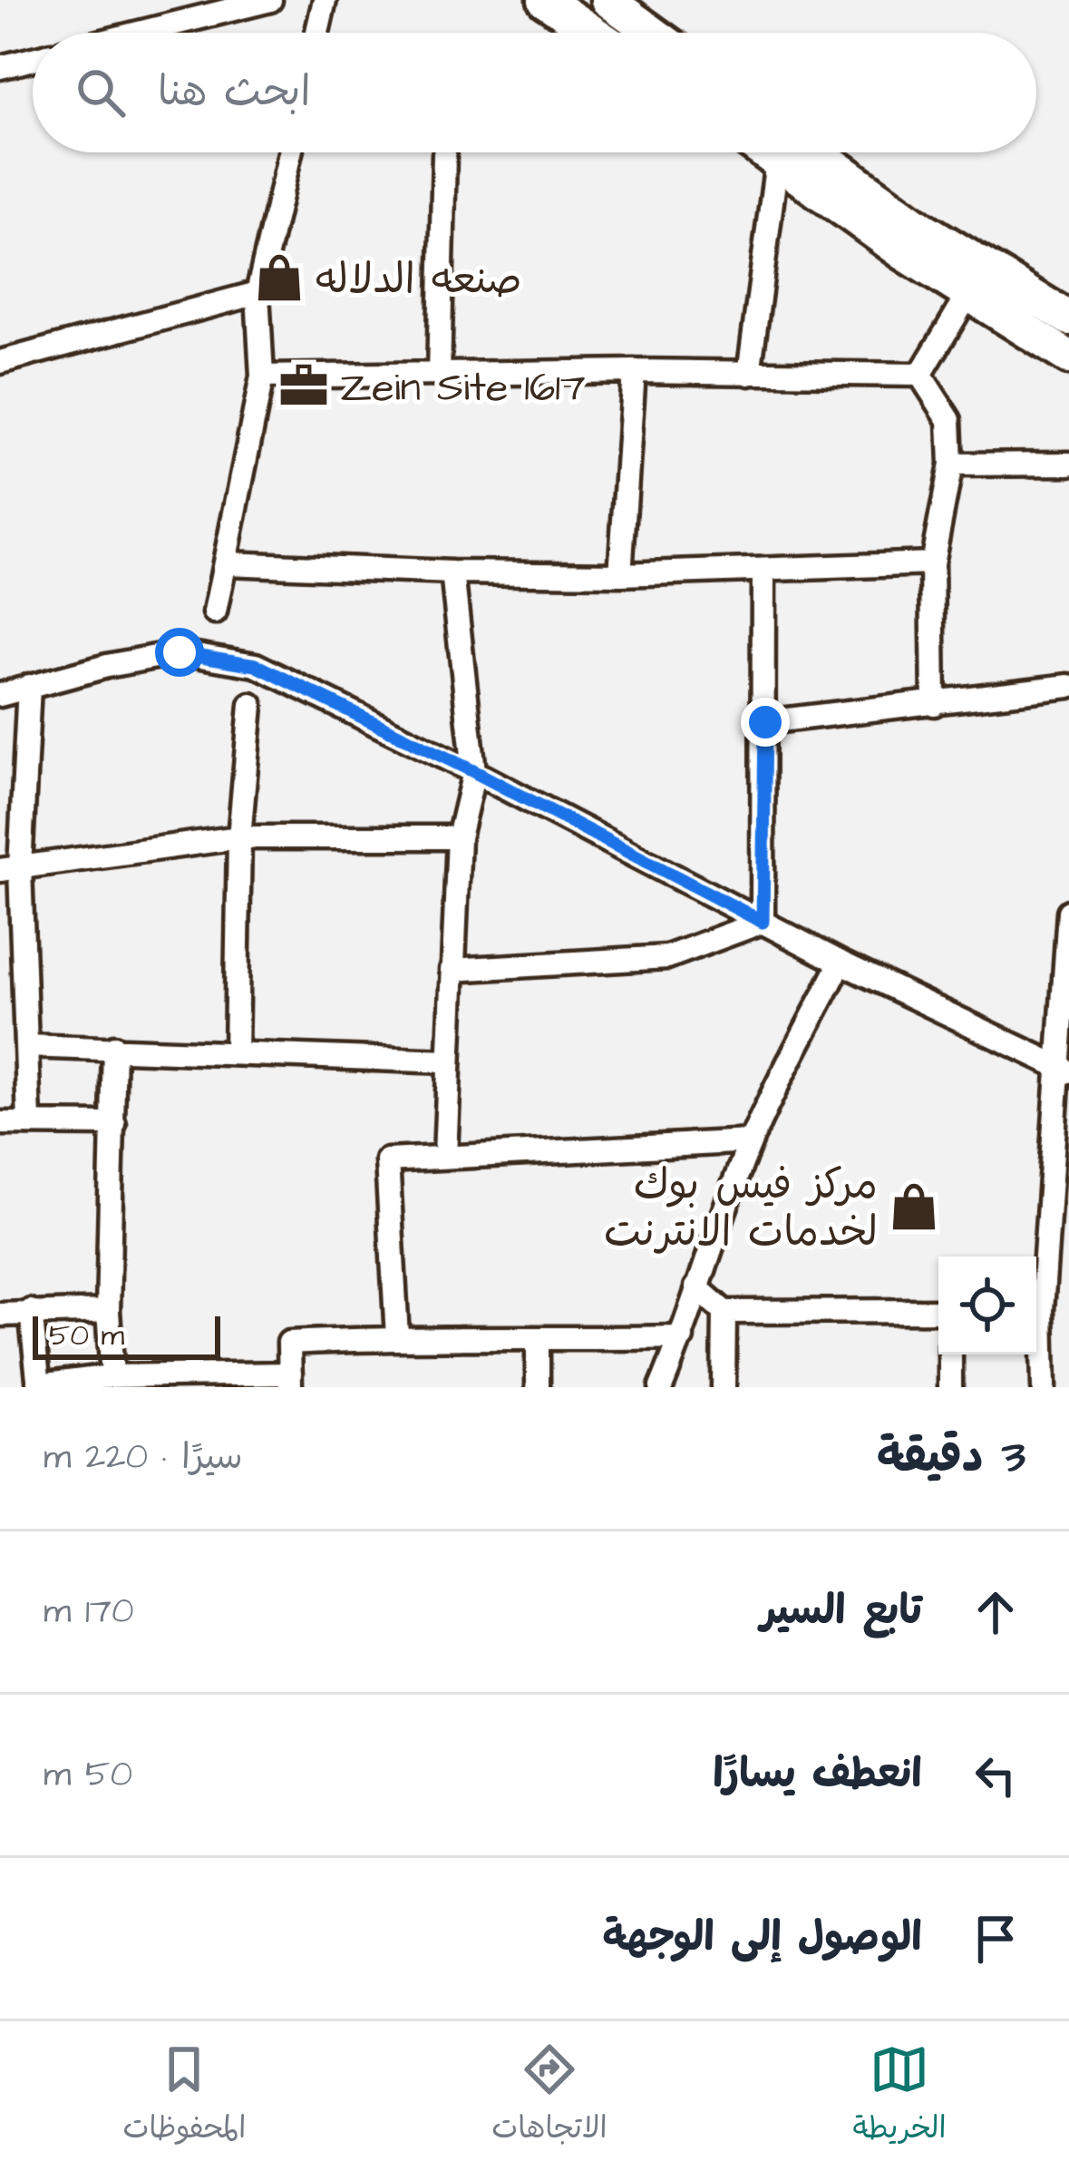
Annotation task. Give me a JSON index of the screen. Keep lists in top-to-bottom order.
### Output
{
  "places": {
    "shop": ["صنعه الدلاله", "مركز فيس بوك لخدمات الانترنت"],
    "office": ["Zein Site 1617"]
  },
  "scale_bar": "50 m",
  "page": {
    "search": "ابحث هنا",
    "scale": "50 m",
    "heading": ["3 دقيقة", "سيرًا · 220 m"],
    "list": [
      ["تابع السير", "170 m"],
      ["انعطف يسارًا", "50 m"],
      "الوصول إلى الوجهة"
    ],
    "nav": ["الخريطة", "الاتجاهات", "المحفوظات"]
  }
}
